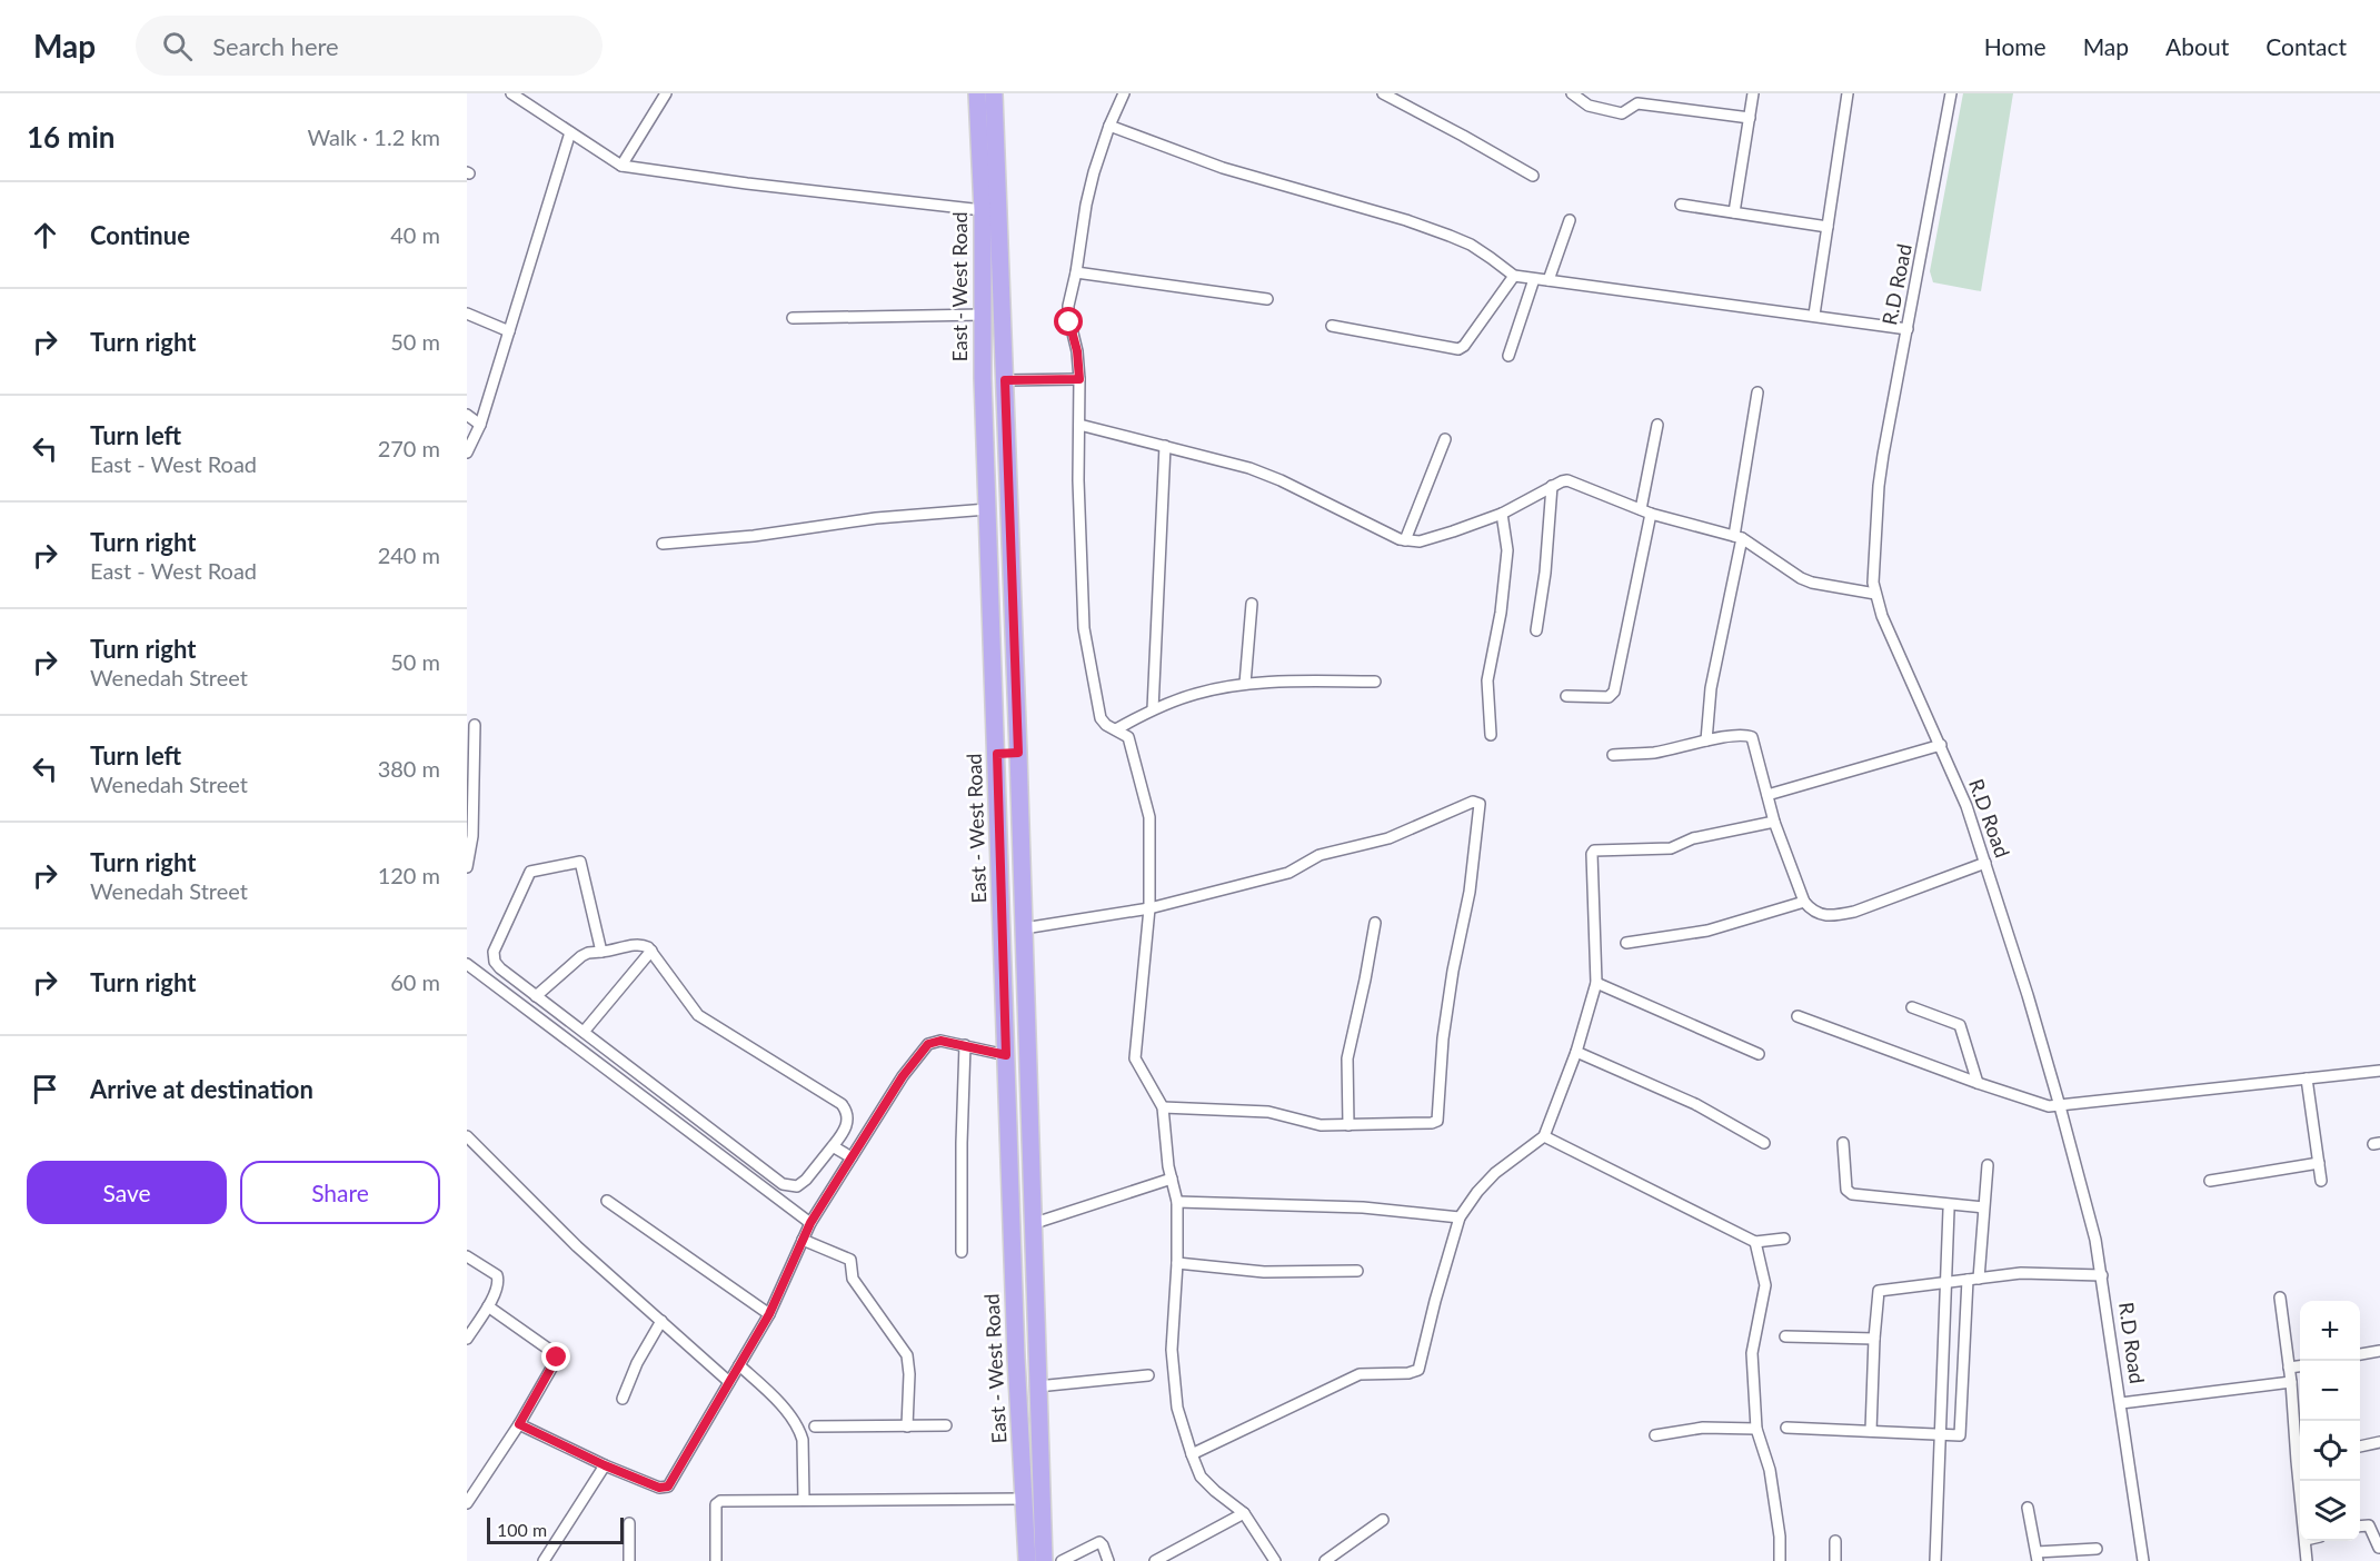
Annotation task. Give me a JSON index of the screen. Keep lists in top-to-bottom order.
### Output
{
  "streets": {
    "main road": ["East - West Road"],
    "street": ["R.D Road"]
  },
  "scale_bar": "100 m",
  "page": {
    "header": "Map",
    "search": "Search here",
    "nav": [
      "Home",
      "Map",
      "About",
      "Contact"
    ],
    "heading": ["16 min", "Walk · 1.2 km"],
    "list": [
      ["Continue", "40 m"],
      ["Turn right", "50 m"],
      ["Turn left", "East - West Road", "270 m"],
      ["Turn right", "East - West Road", "240 m"],
      ["Turn right", "Wenedah Street", "50 m"],
      ["Turn left", "Wenedah Street", "380 m"],
      ["Turn right", "Wenedah Street", "120 m"],
      ["Turn right", "60 m"],
      "Arrive at destination"
    ],
    "buttons": ["Save", "Share"],
    "map_buttons": ["+", "−"],
    "scale": "100 m"
  }
}
